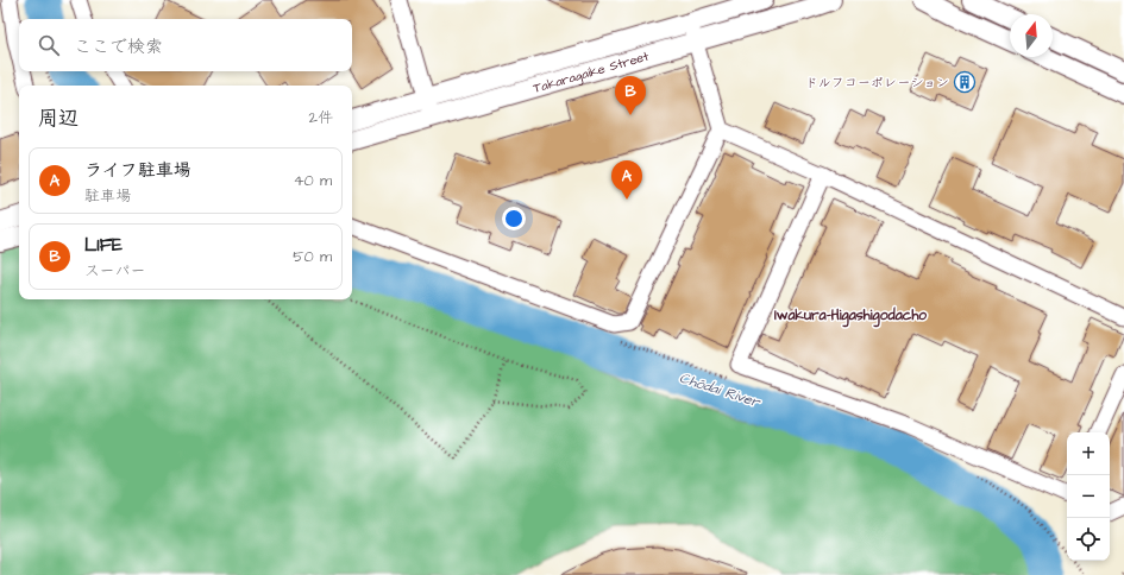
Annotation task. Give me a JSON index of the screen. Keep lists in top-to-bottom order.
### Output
{
  "streets": {
    "street": ["Takaragaike Street"]
  },
  "districts": ["Iwakura-Higashigodacho"],
  "water": ["Chōdai River"],
  "places": {
    "building": ["ドルフコーポレーション"]
  },
  "north": "top",
  "page": {
    "search": "ここで検索",
    "pins": ["B", "A"],
    "heading": ["周辺", "2件"],
    "list": [
      {
        "mark": "A",
        "name": "ライフ駐車場",
        "note": "駐車場",
        "value": "40 m"
      },
      {
        "mark": "B",
        "name": "LIFE",
        "note": "スーパー",
        "value": "50 m"
      }
    ],
    "map_buttons": ["+", "−"]
  }
}
